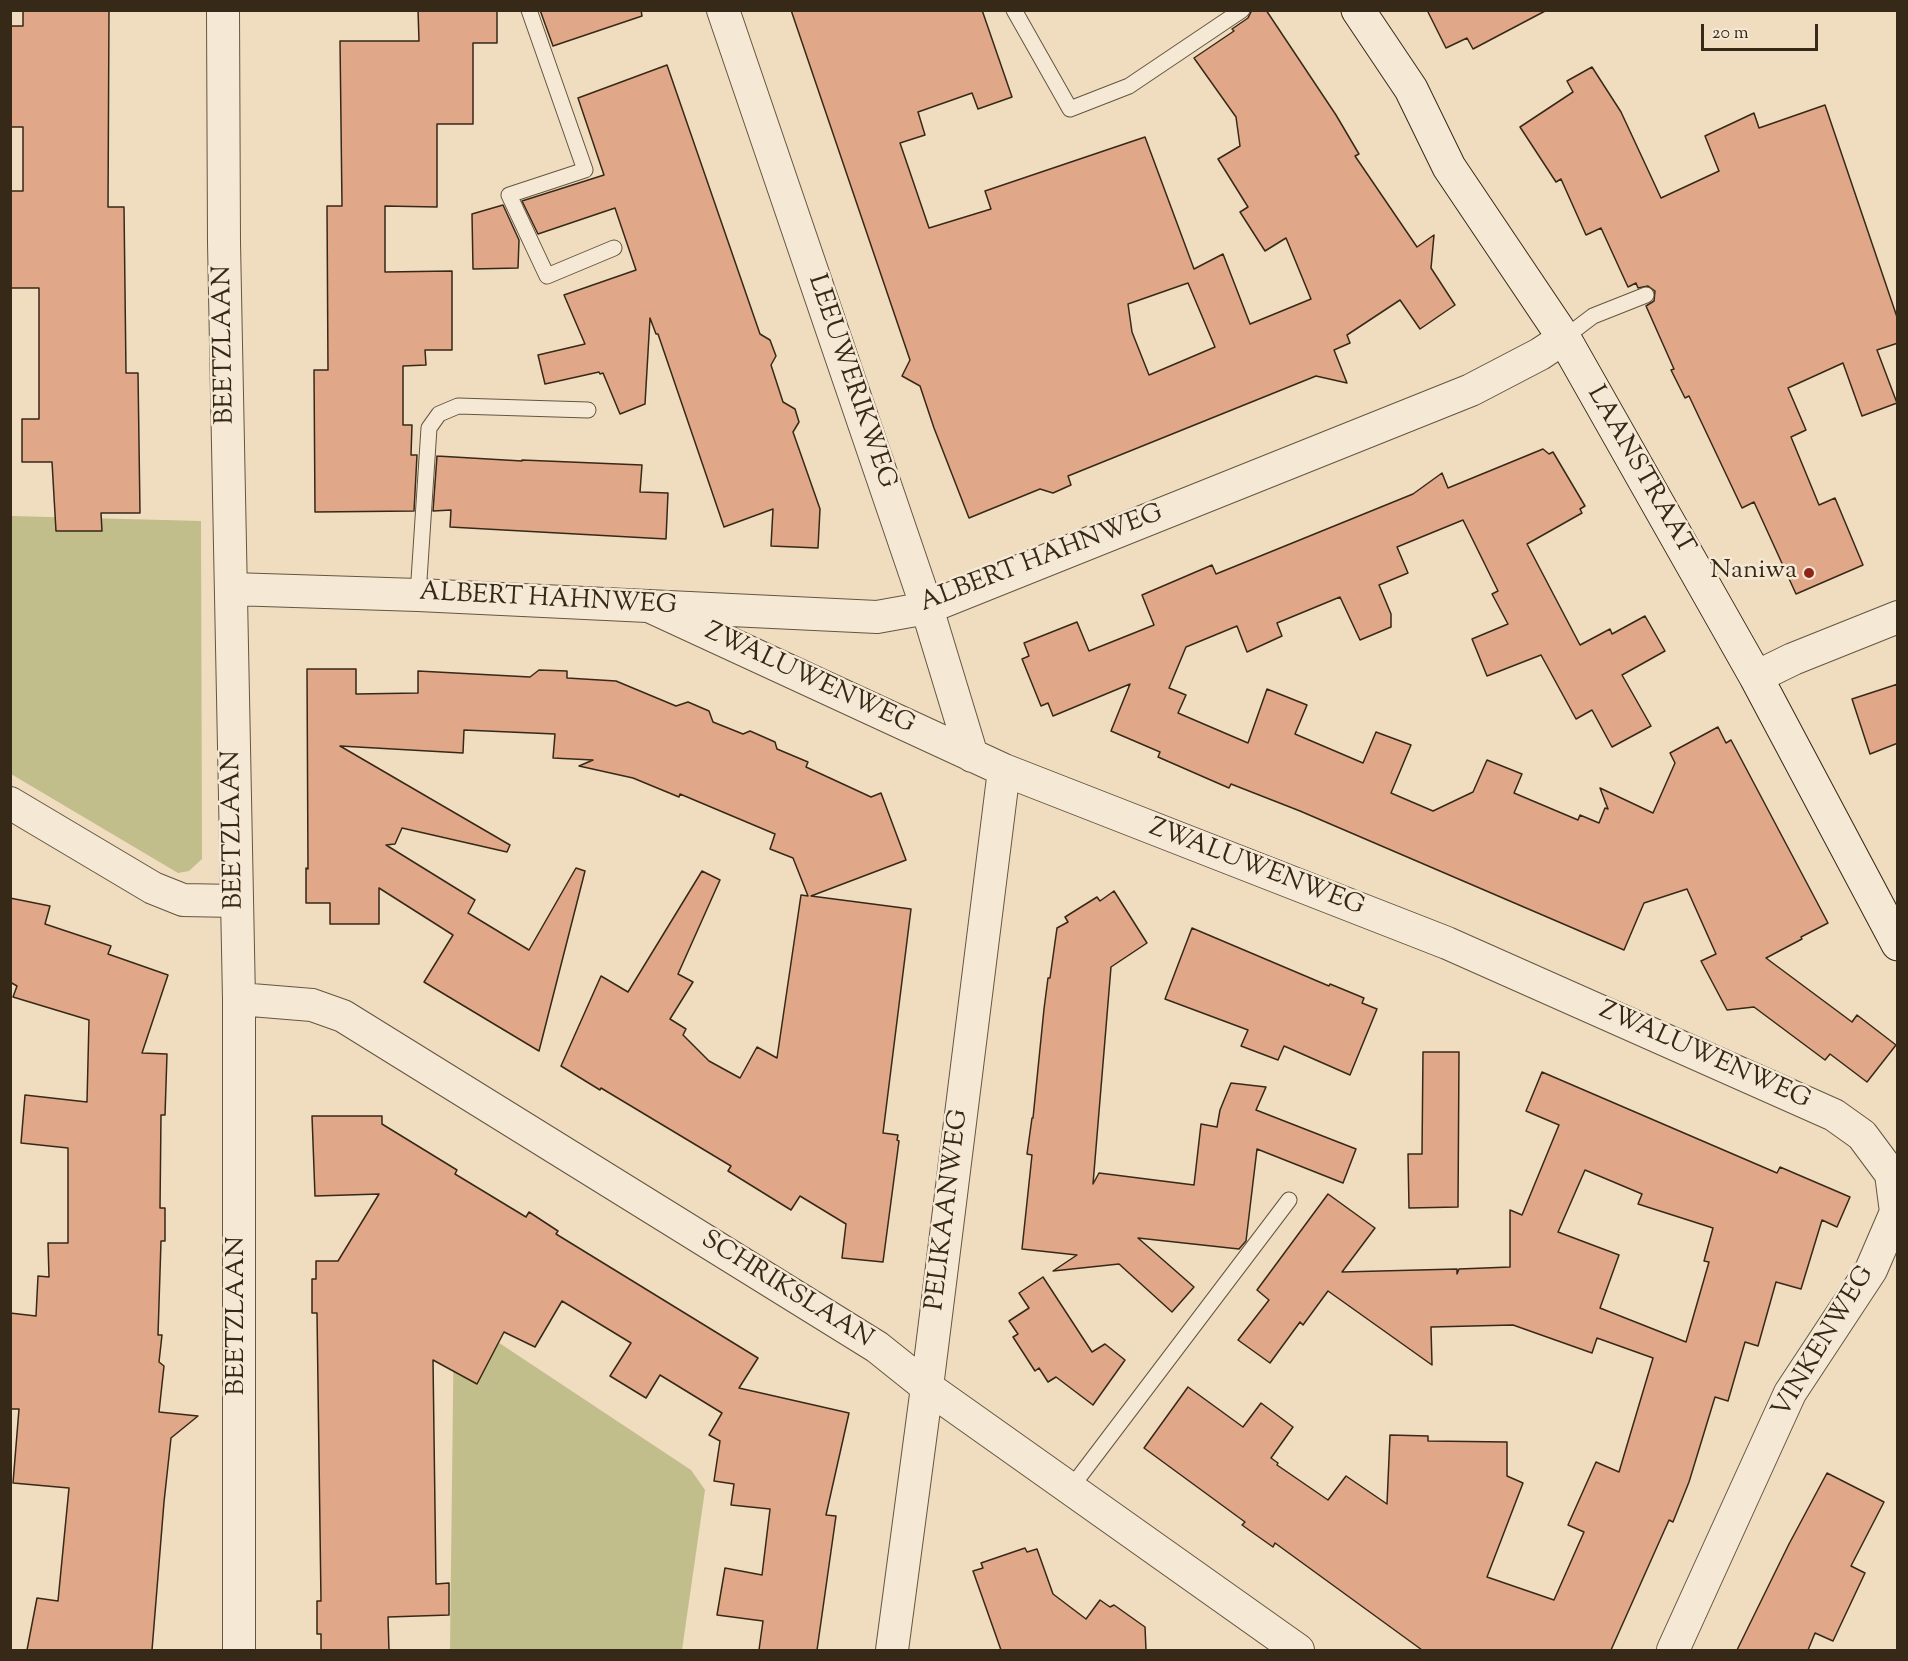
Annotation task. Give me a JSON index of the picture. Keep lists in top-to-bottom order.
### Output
{
  "streets": {
    "street": [
      "BEETZLAAN",
      "LEEUWERIKWEG",
      "LAANSTRAAT",
      "ALBERT HAHNWEG",
      "ZWALUWENWEG",
      "PELIKAANWEG",
      "SCHRIKSLAAN",
      "VINKENWEG"
    ]
  },
  "crossings": [
    ["BEETZLAAN", "ALBERT HAHNWEG"],
    ["BEETZLAAN", "SCHRIKSLAAN"],
    ["LEEUWERIKWEG", "ALBERT HAHNWEG"],
    ["LEEUWERIKWEG", "ZWALUWENWEG"],
    ["LAANSTRAAT", "ALBERT HAHNWEG"],
    ["ALBERT HAHNWEG", "ZWALUWENWEG"],
    ["ZWALUWENWEG", "PELIKAANWEG"],
    ["ZWALUWENWEG", "VINKENWEG"],
    ["PELIKAANWEG", "SCHRIKSLAAN"]
  ],
  "places": ["Naniwa"],
  "scale_bar": "20 m"
}
